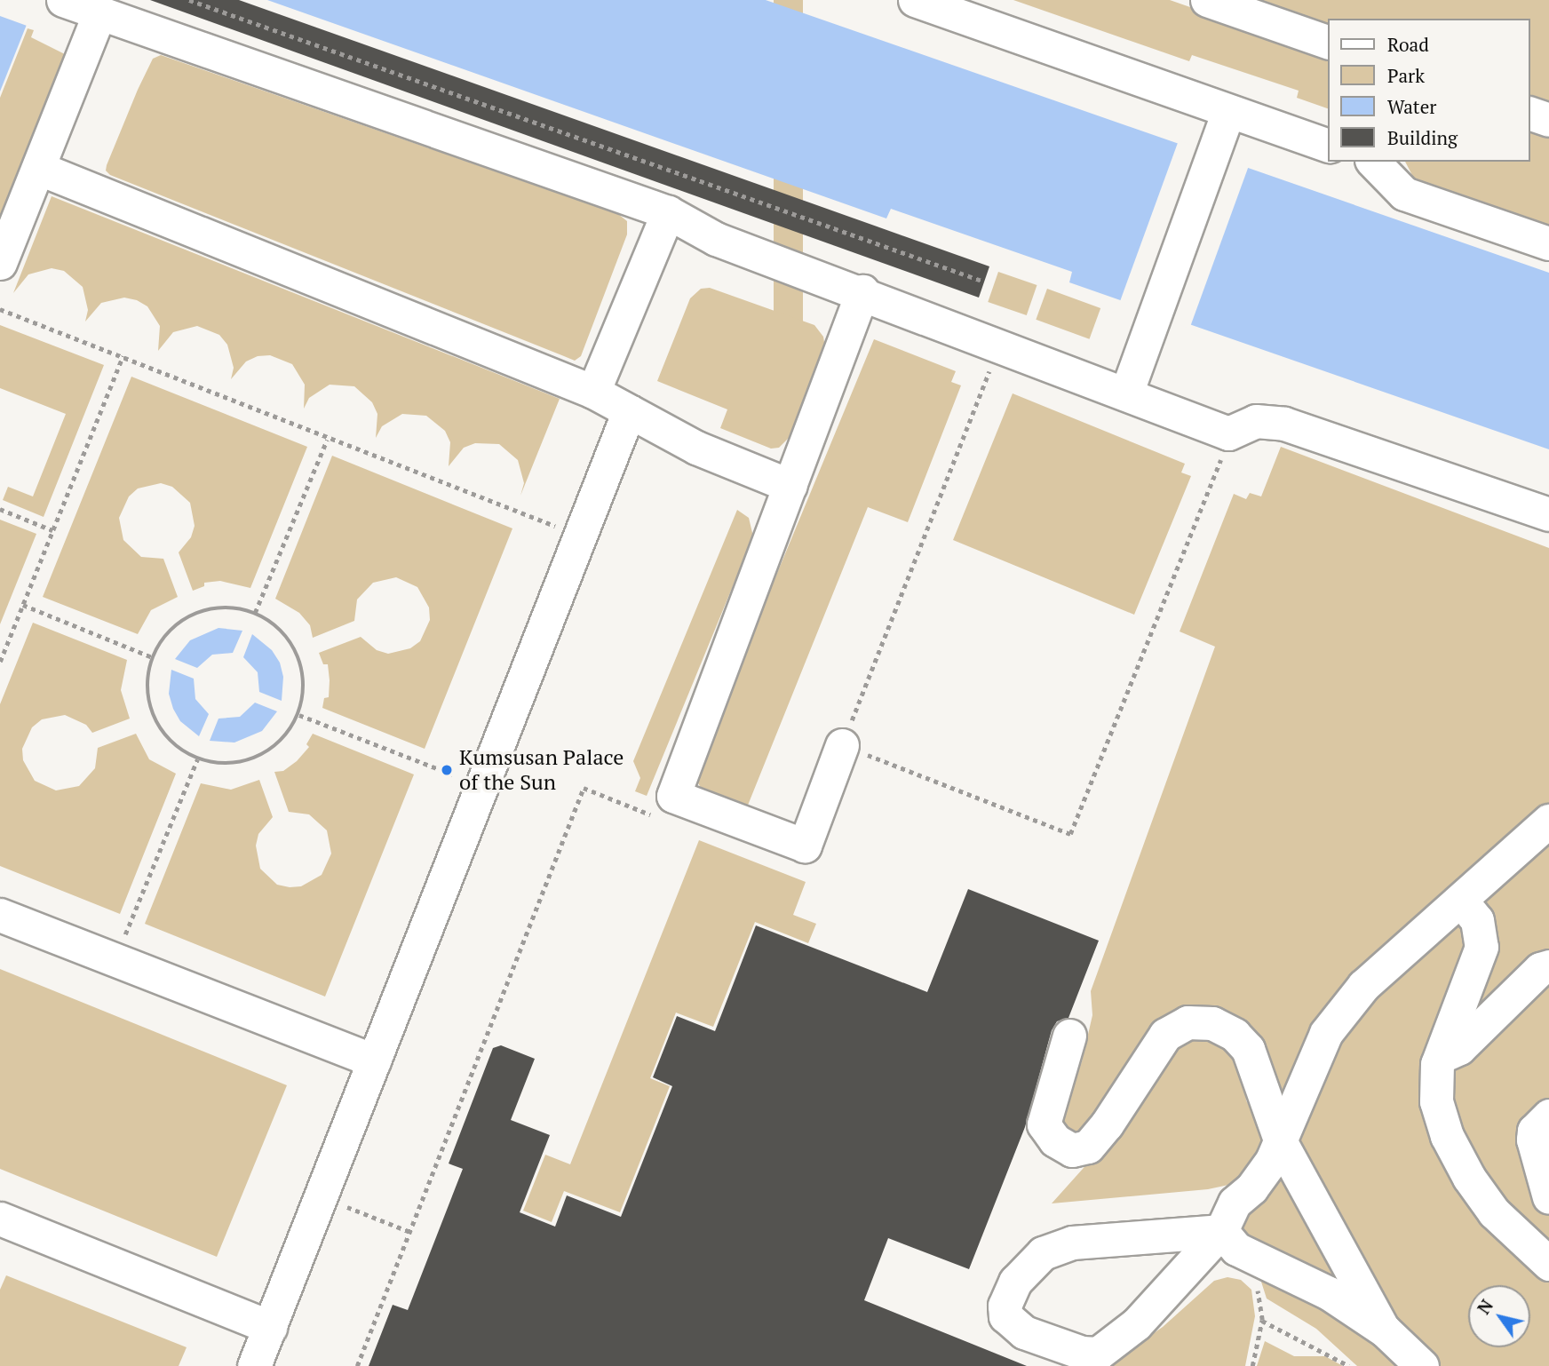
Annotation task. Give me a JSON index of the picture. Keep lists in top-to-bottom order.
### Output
{
  "places": ["Kumsusan Palace of the Sun"],
  "legend": [
    "Road",
    "Park",
    "Water",
    "Building"
  ],
  "north": "top left"
}
